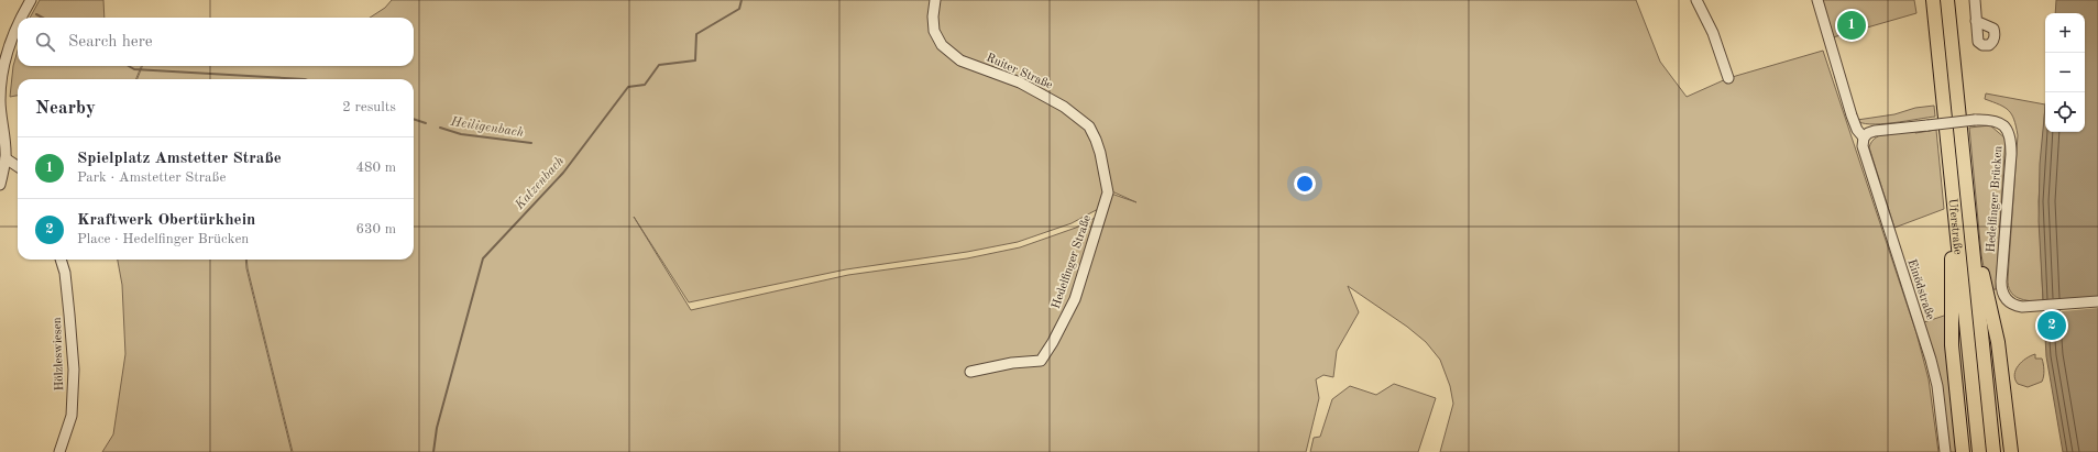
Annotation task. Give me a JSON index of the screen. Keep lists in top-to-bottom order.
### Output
{
  "streets": {
    "highway": ["Uferstraße"],
    "street": [
      "Ruiter Straße",
      "Hedelfinger Brücken",
      "Hedelfinger Straße",
      "Einödstraße",
      "Hölzleswiesen"
    ]
  },
  "crossings": [
    ["Ruiter Straße", "Hedelfinger Straße"],
    ["Hedelfinger Brücken", "Einödstraße"]
  ],
  "water": ["Heiligenbach", "Katzenbach"],
  "page": {
    "pins": ["1", "2"],
    "map_buttons": ["+", "−"],
    "search": "Search here",
    "heading": ["Nearby", "2 results"],
    "list": [
      {
        "mark": "1",
        "name": "Spielplatz Amstetter Straße",
        "note": "Park · Amstetter Straße",
        "value": "480 m"
      },
      {
        "mark": "2",
        "name": "Kraftwerk Obertürkhein",
        "note": "Place · Hedelfinger Brücken",
        "value": "630 m"
      }
    ]
  }
}
